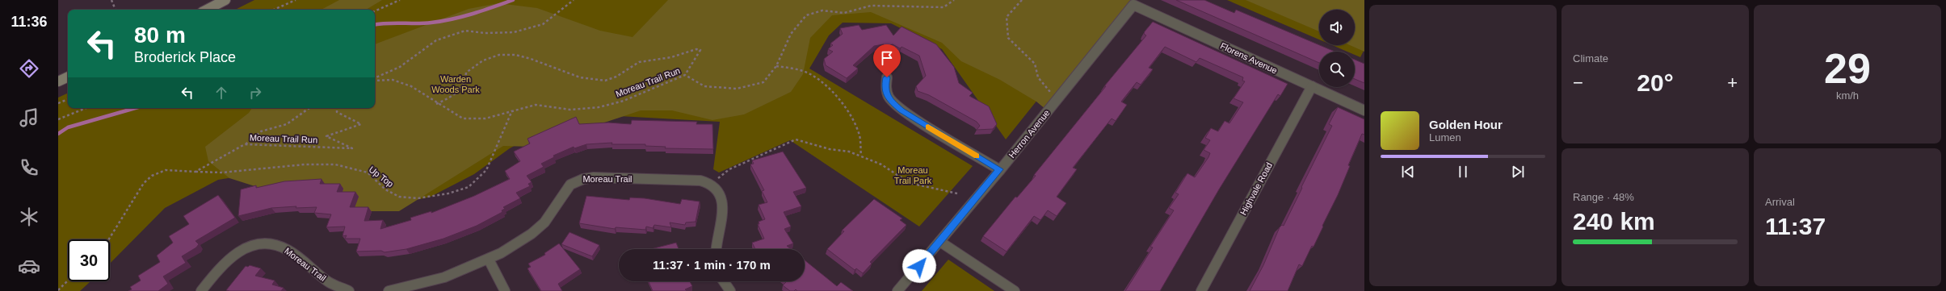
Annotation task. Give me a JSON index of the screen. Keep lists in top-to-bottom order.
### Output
{
  "streets": {
    "street": [
      "Florens Avenue",
      "Herron Avenue",
      "Moreau Trail",
      "Highvale Road"
    ],
    "path": ["Moreau Trail Run", "Up Top"]
  },
  "crossings": [
    ["Florens Avenue", "Herron Avenue"],
    ["Florens Avenue", "Highvale Road"],
    ["Moreau Trail Run", "Up Top"]
  ],
  "parks": ["Warden Woods Park", "Moreau Trail Park"],
  "page": {
    "tabs": "11:36",
    "tile": [
      "Climate",
      ["29", "km/h"],
      ["Range · 48%", "240 km"],
      ["Arrival", "11:37"]
    ],
    "turn": ["80 m", "Broderick Place"],
    "heat": ["−", "20°", "+"],
    "song": ["Golden Hour", "Lumen"],
    "limit": "30",
    "trip": "11:37 · 1 min · 170 m"
  }
}
